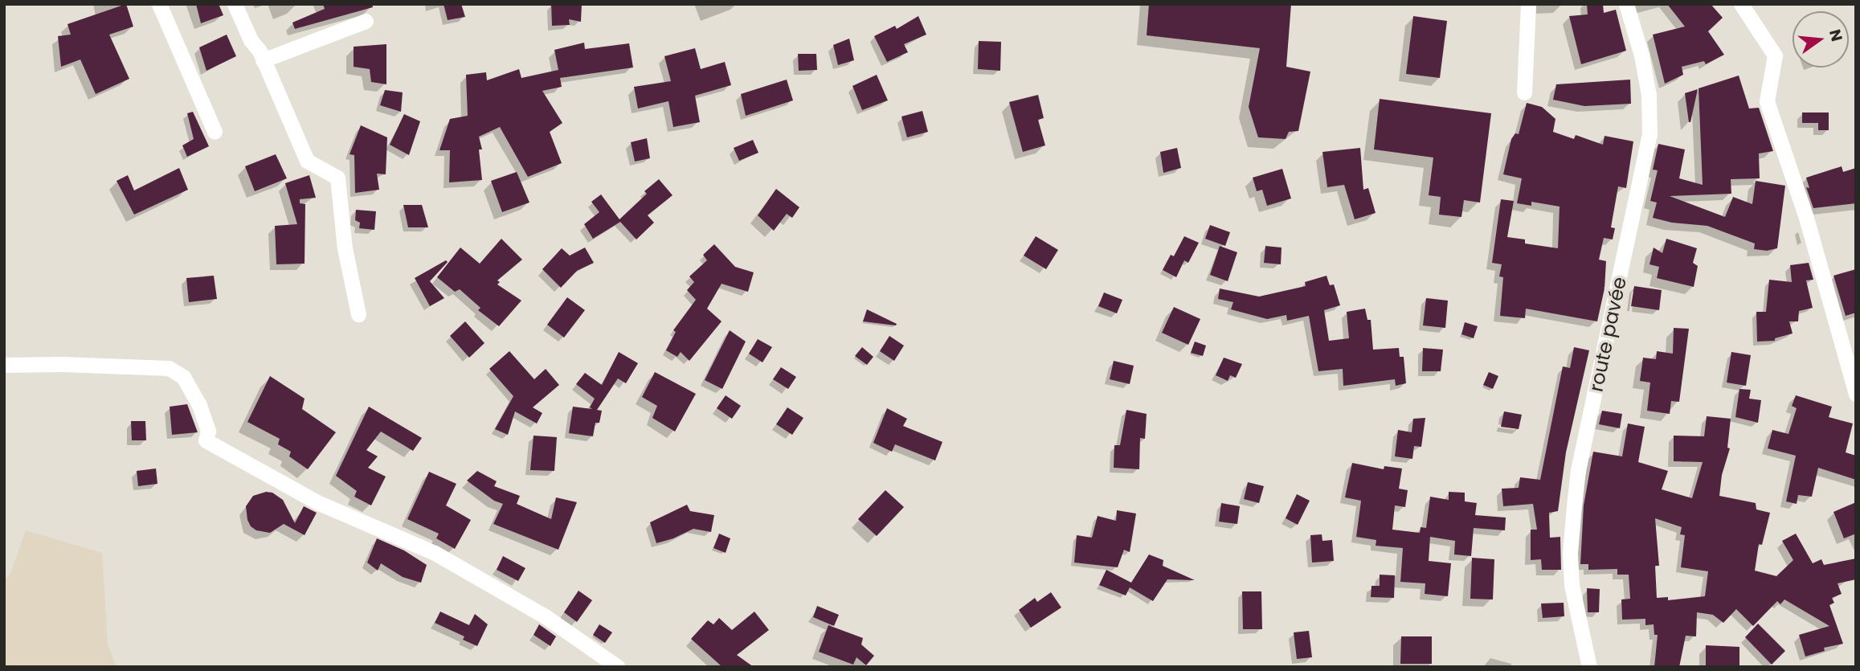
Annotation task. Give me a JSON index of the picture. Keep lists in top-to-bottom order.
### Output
{
  "streets": {
    "street": ["route pavée"]
  },
  "north": "right"
}
